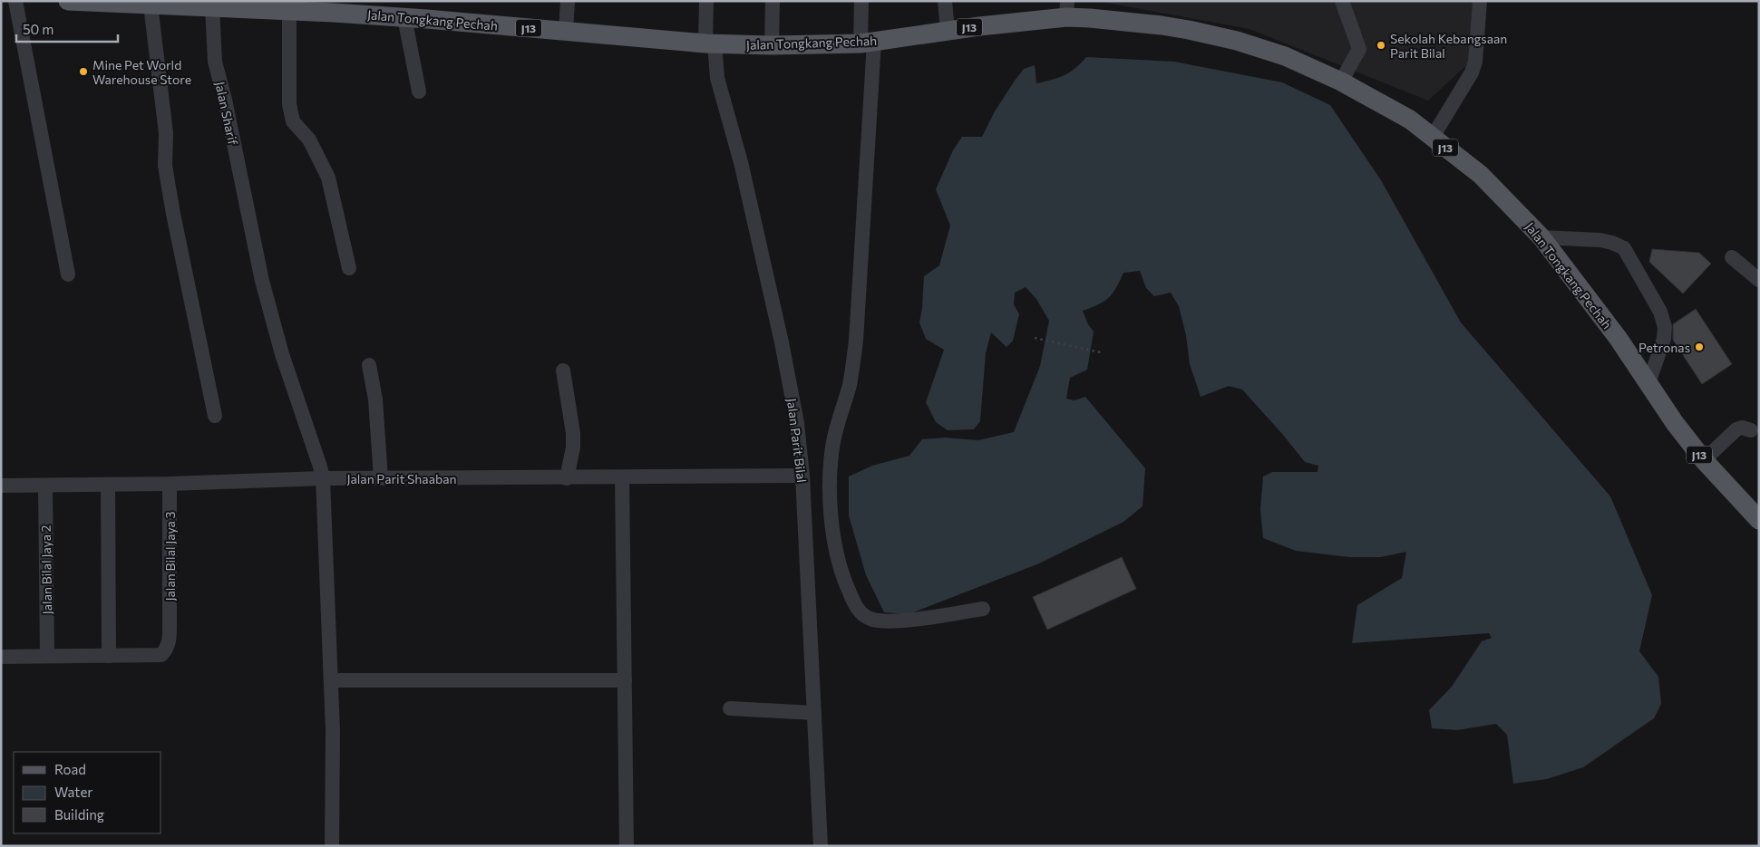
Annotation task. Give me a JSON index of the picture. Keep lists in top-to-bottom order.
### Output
{
  "streets": {
    "main road": ["Jalan Tongkang Pechah", "J13"],
    "street": [
      "Jalan Sharif",
      "Jalan Parit Bilal",
      "Jalan Parit Shaaban",
      "Jalan Bilal Jaya 3",
      "Jalan Bilal Jaya 2"
    ]
  },
  "crossings": [
    ["Jalan Tongkang Pechah", "Jalan Sharif"],
    ["Jalan Tongkang Pechah", "Jalan Parit Bilal"],
    ["Jalan Sharif", "Jalan Parit Shaaban"],
    ["Jalan Parit Bilal", "Jalan Parit Shaaban"],
    ["Jalan Parit Shaaban", "Jalan Bilal Jaya 3"],
    ["Jalan Parit Shaaban", "Jalan Bilal Jaya 2"]
  ],
  "places": ["Sekolah Kebangsaan Parit Bilal", "Mine Pet World Warehouse Store", "Petronas"],
  "legend": ["Road", "Water", "Building"],
  "scale_bar": "50 m"
}
